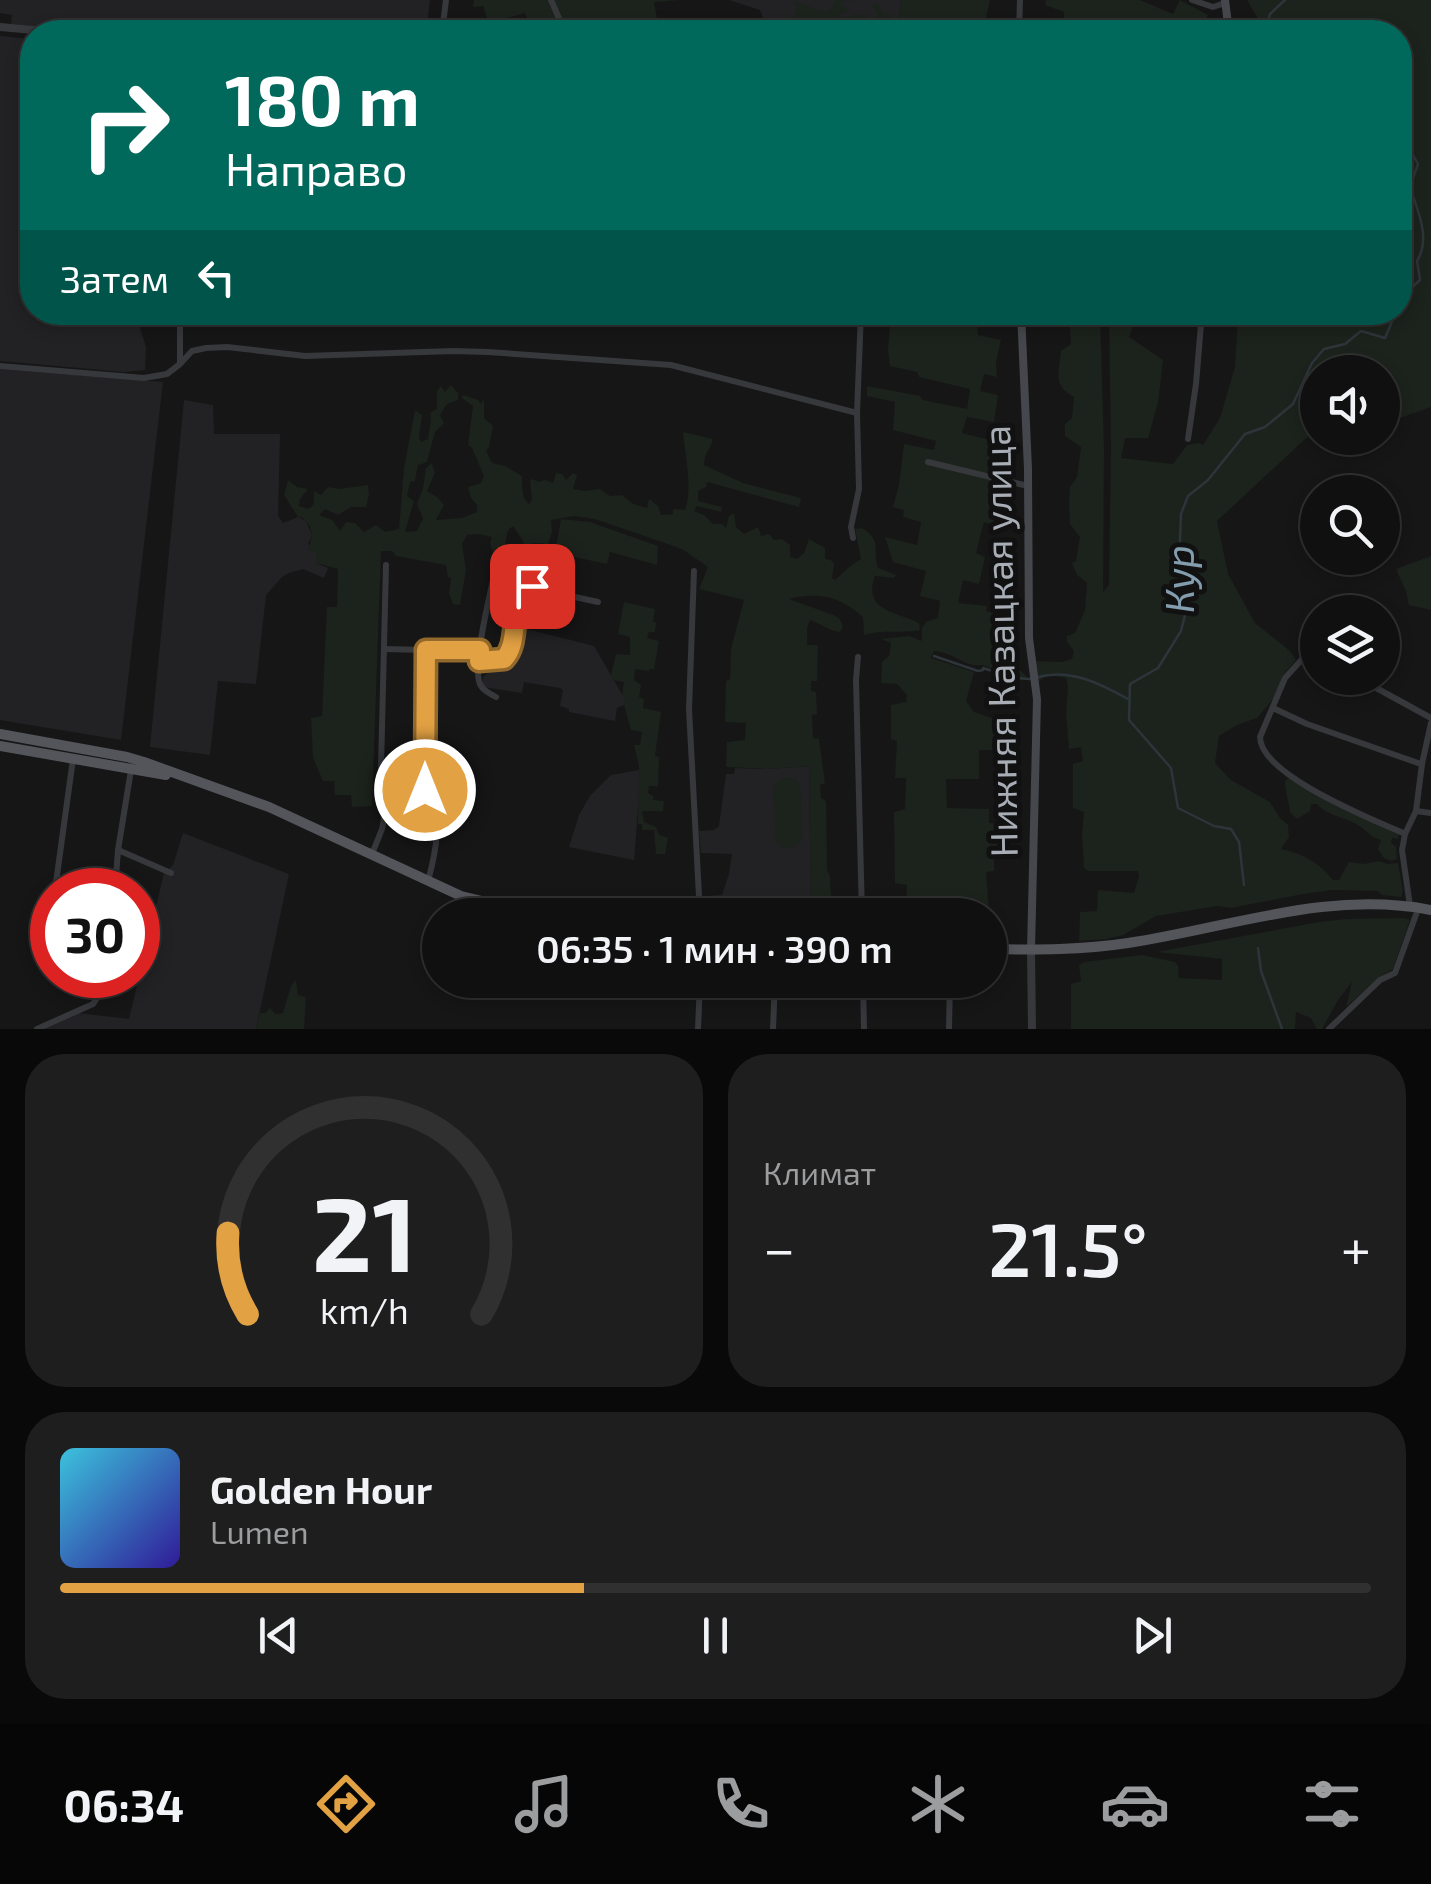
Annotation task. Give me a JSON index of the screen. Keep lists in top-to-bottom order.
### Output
{
  "streets": {
    "main road": ["Нижняя Казацкая улица"]
  },
  "water": ["Кур"],
  "page": {
    "turn": ["180 m", "Направо"],
    "then": "Затем",
    "limit": "30",
    "trip": "06:35 · 1 мин · 390 m",
    "tile": "Климат",
    "heat": ["−", "21.5°", "+"],
    "song": ["Golden Hour", "Lumen"],
    "tabs": "06:34",
    "gauge": ["21", "km/h"]
  }
}
